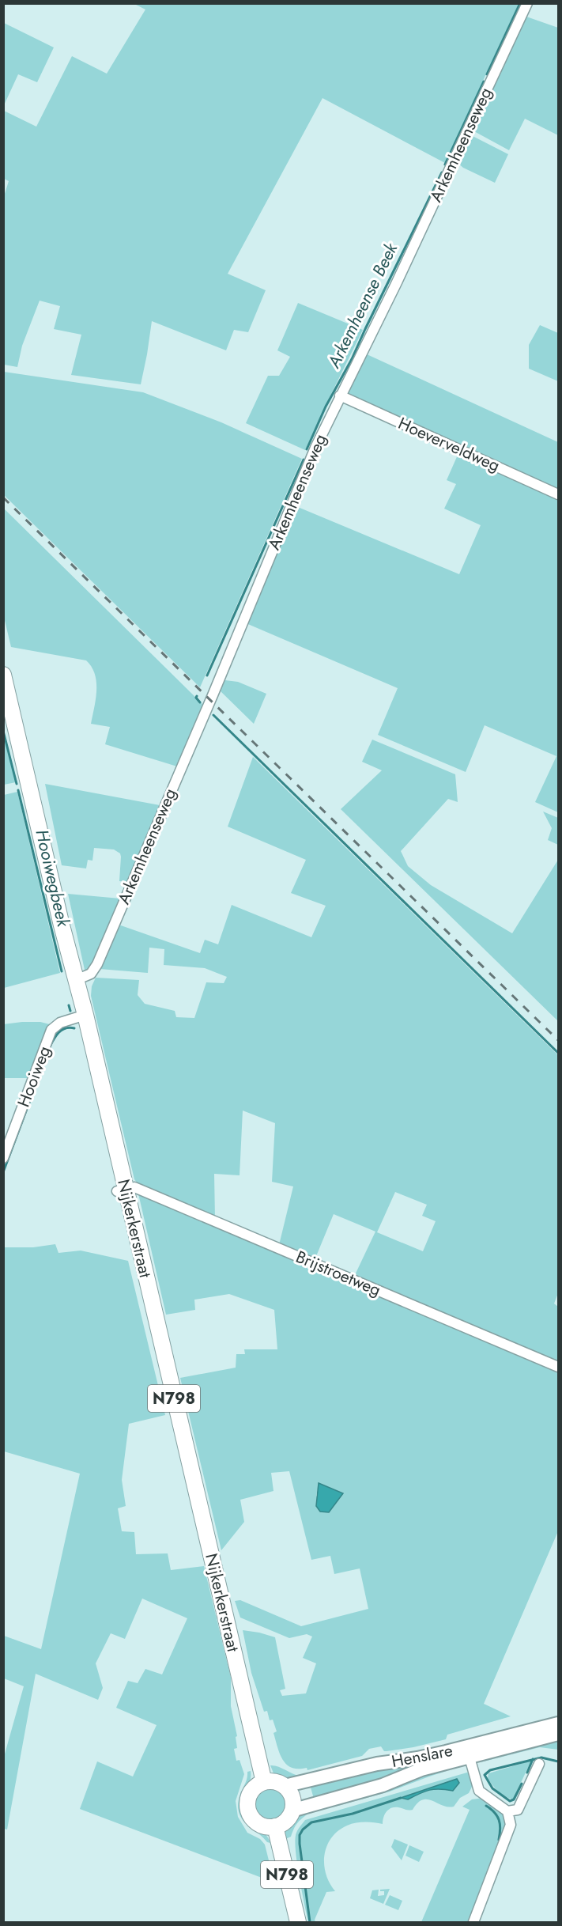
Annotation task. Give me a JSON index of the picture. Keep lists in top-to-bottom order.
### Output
{
  "streets": {
    "main road": ["Nijkerkerstraat", "N798"],
    "street": [
      "Arkemheenseweg",
      "Hoeverveldweg",
      "Hooiweg",
      "Brijstroetweg",
      "Henslare"
    ]
  },
  "crossings": [
    ["Arkemheenseweg", "Hoeverveldweg"],
    ["Arkemheenseweg", "Nijkerkerstraat"],
    ["Hooiweg", "Nijkerkerstraat"],
    ["Nijkerkerstraat", "Brijstroetweg"],
    ["Nijkerkerstraat", "N798"],
    ["Nijkerkerstraat", "Henslare"],
    ["N798", "Henslare"]
  ],
  "water": ["Arkemheense Beek", "Hooiwegbeek"]
}
